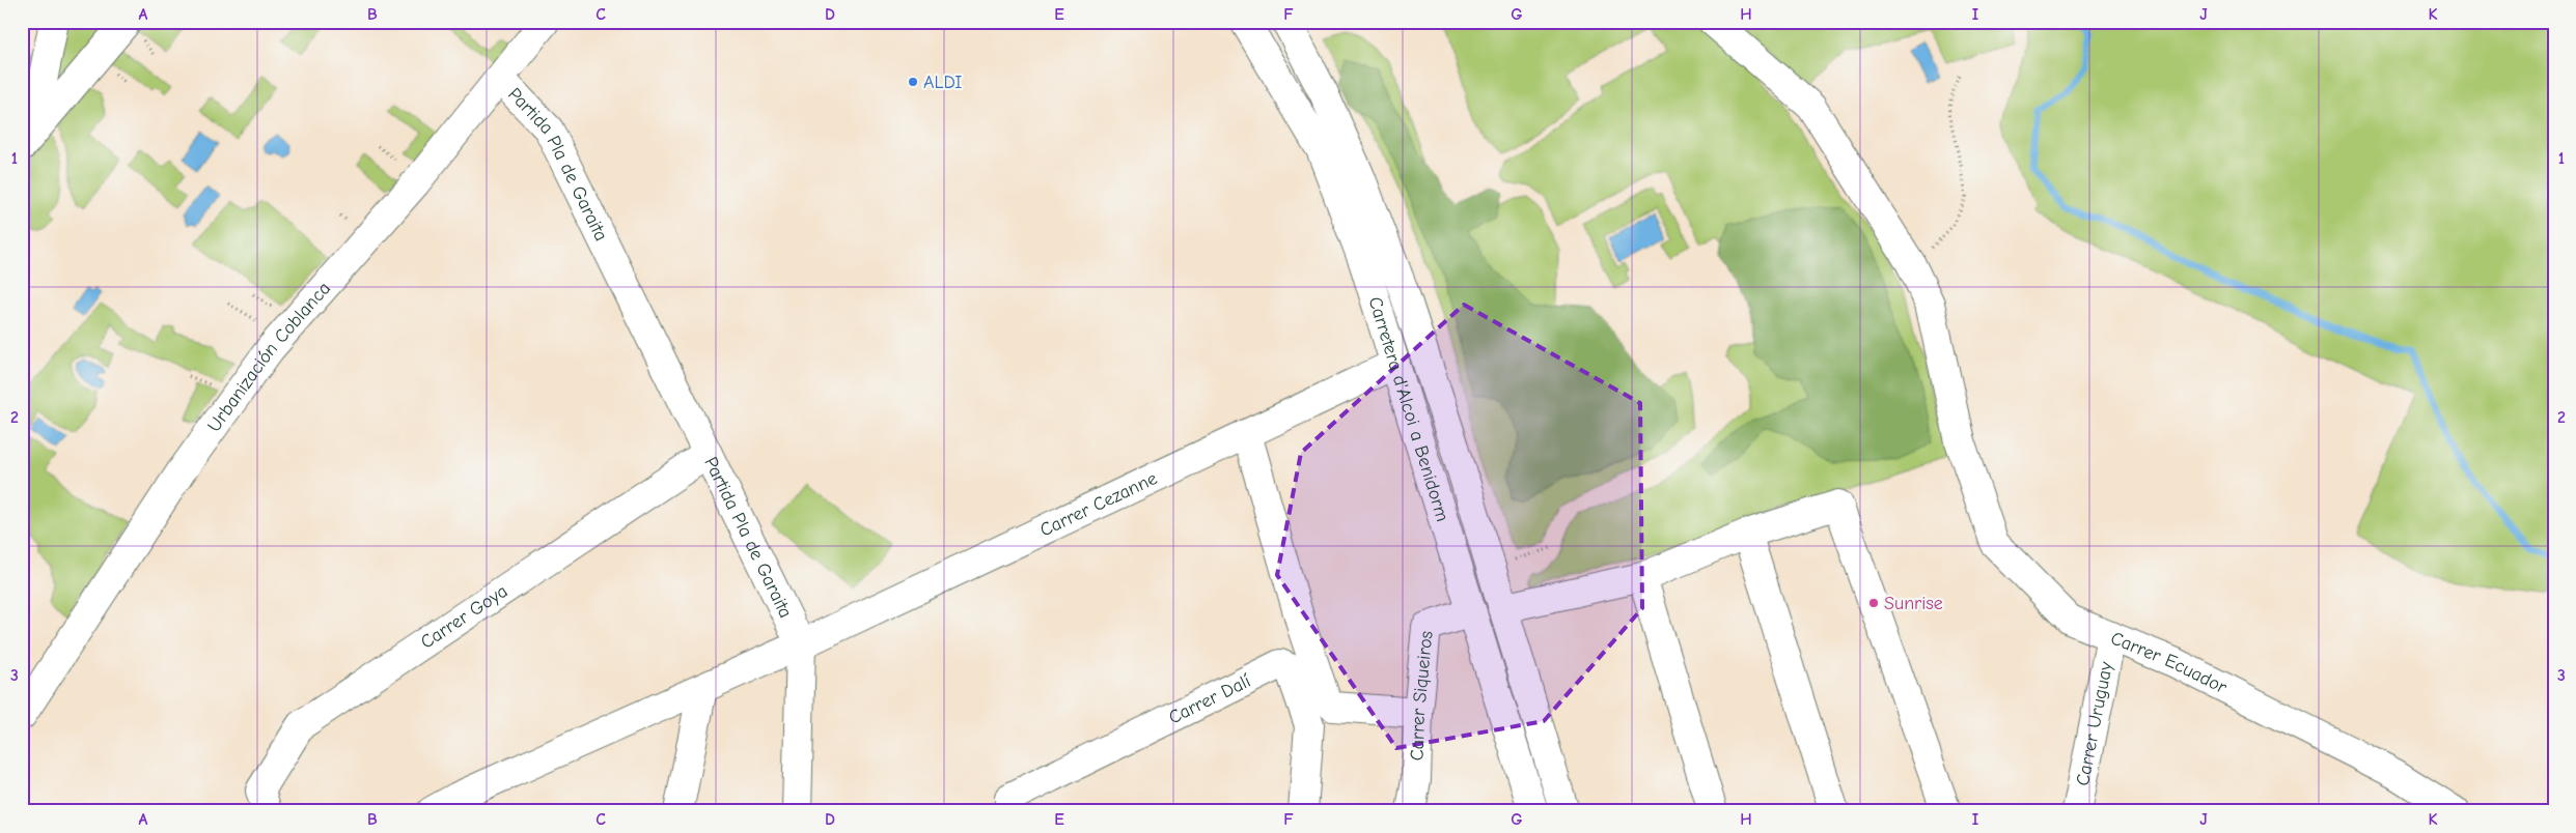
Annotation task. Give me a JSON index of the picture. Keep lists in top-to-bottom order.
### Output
{
  "streets": {
    "street": [
      "Partida Pla de Garaita",
      "Urbanización Coblanca",
      "Carretera d'Alcoi a Benidorm",
      "Carrer Cezanne",
      "Carrer Goya",
      "Carrer Ecuador",
      "Carrer Siqueiros",
      "Carrer Dalí",
      "Carrer Uruguay"
    ]
  },
  "crossings": [
    ["Partida Pla de Garaita", "Urbanización Coblanca"],
    ["Partida Pla de Garaita", "Carrer Cezanne"],
    ["Partida Pla de Garaita", "Carrer Goya"],
    ["Carretera d'Alcoi a Benidorm", "Carrer Cezanne"],
    ["Carretera d'Alcoi a Benidorm", "Carrer Siqueiros"],
    ["Carrer Ecuador", "Carrer Uruguay"]
  ],
  "places": ["ALDI", "Sunrise"],
  "grid": {
    "columns": [
      "A",
      "B",
      "C",
      "D",
      "E",
      "F",
      "G",
      "H",
      "I",
      "J",
      "K"
    ],
    "rows": ["1", "2", "3"]
  }
}
